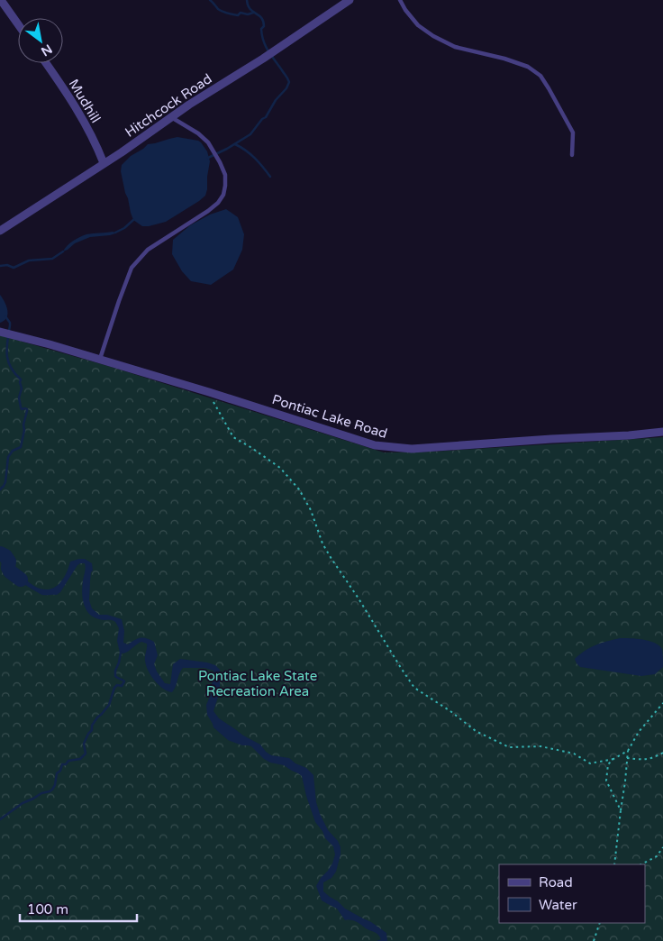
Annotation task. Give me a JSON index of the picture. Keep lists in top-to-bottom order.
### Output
{
  "streets": {
    "street": ["Mudhill", "Hitchcock Road", "Pontiac Lake Road"]
  },
  "crossings": [
    ["Mudhill", "Hitchcock Road"]
  ],
  "parks": ["Pontiac Lake State Recreation Area"],
  "legend": ["Road", "Water"],
  "scale_bar": "100 m",
  "north": "bottom right"
}
